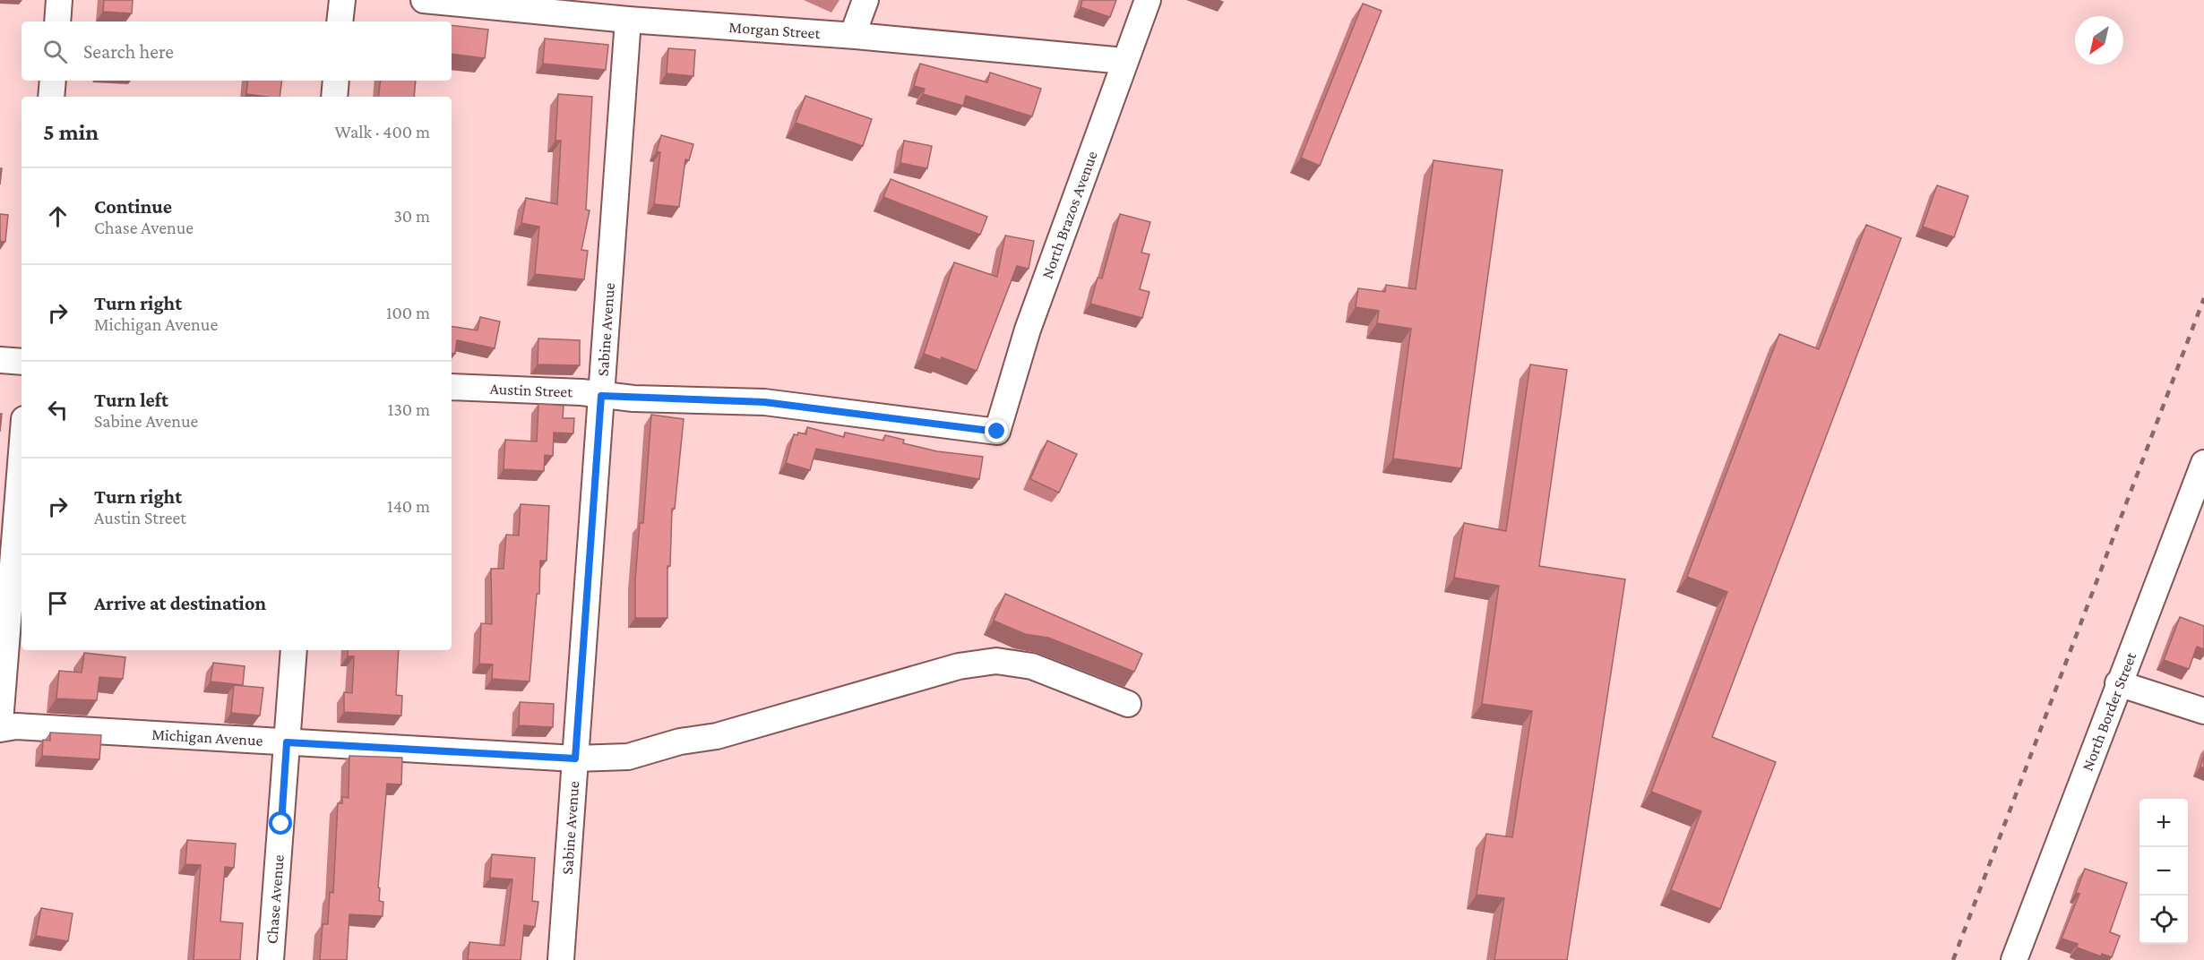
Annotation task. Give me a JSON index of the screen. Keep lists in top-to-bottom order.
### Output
{
  "streets": {
    "street": [
      "Morgan Street",
      "North Brazos Avenue",
      "Sabine Avenue",
      "Austin Street",
      "North Border Street",
      "Michigan Avenue",
      "Chase Avenue"
    ]
  },
  "crossings": [
    ["Morgan Street", "North Brazos Avenue"],
    ["Morgan Street", "Sabine Avenue"],
    ["North Brazos Avenue", "Austin Street"],
    ["Sabine Avenue", "Austin Street"],
    ["Sabine Avenue", "Michigan Avenue"],
    ["Michigan Avenue", "Chase Avenue"]
  ],
  "north": "bottom left",
  "page": {
    "search": "Search here",
    "heading": ["5 min", "Walk · 400 m"],
    "list": [
      ["Continue", "Chase Avenue", "30 m"],
      ["Turn right", "Michigan Avenue", "100 m"],
      ["Turn left", "Sabine Avenue", "130 m"],
      ["Turn right", "Austin Street", "140 m"],
      "Arrive at destination"
    ],
    "map_buttons": ["+", "−"]
  }
}
